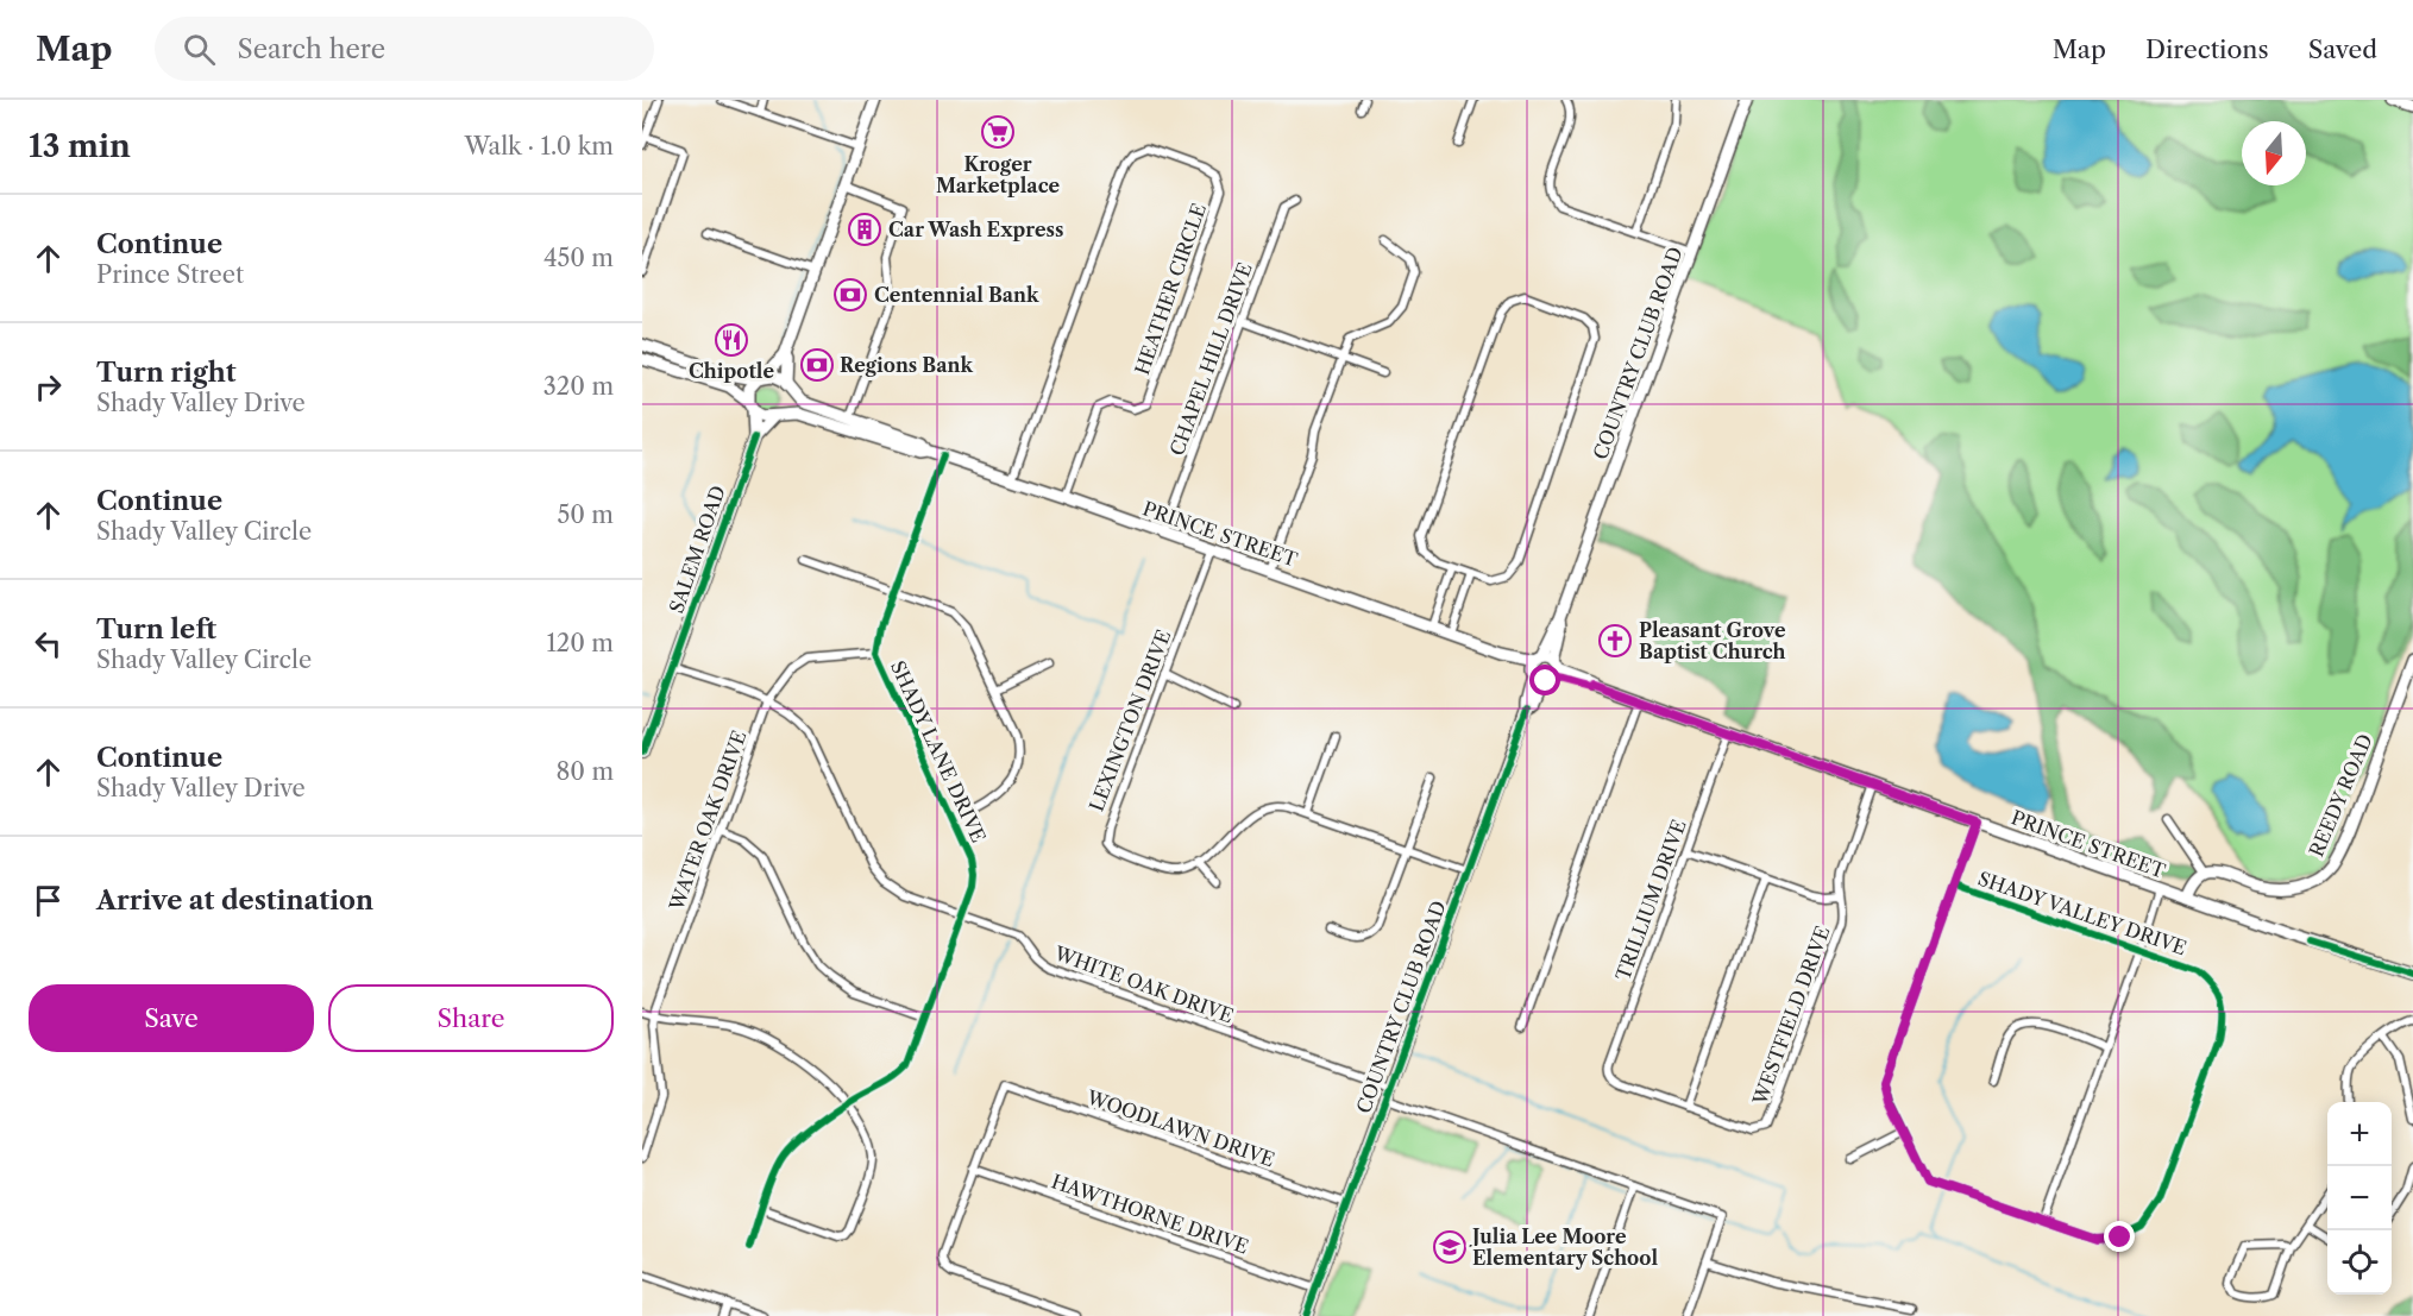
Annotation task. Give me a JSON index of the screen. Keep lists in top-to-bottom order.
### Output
{
  "streets": {
    "main road": [
      "COUNTRY CLUB ROAD",
      "PRINCE STREET",
      "SALEM ROAD",
      "REEDY ROAD"
    ],
    "street": [
      "HEATHER CIRCLE",
      "CHAPEL HILL DRIVE",
      "LEXINGTON DRIVE",
      "SHADY LANE DRIVE",
      "WATER OAK DRIVE",
      "TRILLIUM DRIVE",
      "SHADY VALLEY DRIVE",
      "WHITE OAK DRIVE",
      "WESTFIELD DRIVE",
      "WOODLAWN DRIVE",
      "HAWTHORNE DRIVE"
    ]
  },
  "crossings": [
    ["HEATHER CIRCLE", "PRINCE STREET"],
    ["COUNTRY CLUB ROAD", "PRINCE STREET"],
    ["COUNTRY CLUB ROAD", "LEXINGTON DRIVE"],
    ["COUNTRY CLUB ROAD", "WHITE OAK DRIVE"],
    ["COUNTRY CLUB ROAD", "WOODLAWN DRIVE"],
    ["COUNTRY CLUB ROAD", "HAWTHORNE DRIVE"],
    ["CHAPEL HILL DRIVE", "PRINCE STREET"],
    ["PRINCE STREET", "SALEM ROAD"],
    ["PRINCE STREET", "LEXINGTON DRIVE"],
    ["PRINCE STREET", "SHADY LANE DRIVE"],
    ["PRINCE STREET", "TRILLIUM DRIVE"],
    ["PRINCE STREET", "SHADY VALLEY DRIVE"],
    ["PRINCE STREET", "WESTFIELD DRIVE"],
    ["SALEM ROAD", "WHITE OAK DRIVE"],
    ["SHADY LANE DRIVE", "WATER OAK DRIVE"],
    ["SHADY LANE DRIVE", "WHITE OAK DRIVE"],
    ["WATER OAK DRIVE", "WHITE OAK DRIVE"],
    ["TRILLIUM DRIVE", "WESTFIELD DRIVE"],
    ["WOODLAWN DRIVE", "HAWTHORNE DRIVE"]
  ],
  "places": {
    "supermarket": ["Kroger Marketplace"],
    "building": ["Car Wash Express"],
    "bank": ["Centennial Bank", "Regions Bank"],
    "restaurant": ["Chipotle"],
    "church": ["Pleasant Grove Baptist Church"],
    "school or university": ["Julia Lee Moore Elementary School"]
  },
  "north": "bottom",
  "page": {
    "header": "Map",
    "search": "Search here",
    "nav": ["Map", "Directions", "Saved"],
    "heading": ["13 min", "Walk · 1.0 km"],
    "list": [
      ["Continue", "Prince Street", "450 m"],
      ["Turn right", "Shady Valley Drive", "320 m"],
      ["Continue", "Shady Valley Circle", "50 m"],
      ["Turn left", "Shady Valley Circle", "120 m"],
      ["Continue", "Shady Valley Drive", "80 m"],
      "Arrive at destination"
    ],
    "buttons": ["Save", "Share"],
    "map_buttons": ["+", "−"]
  }
}
